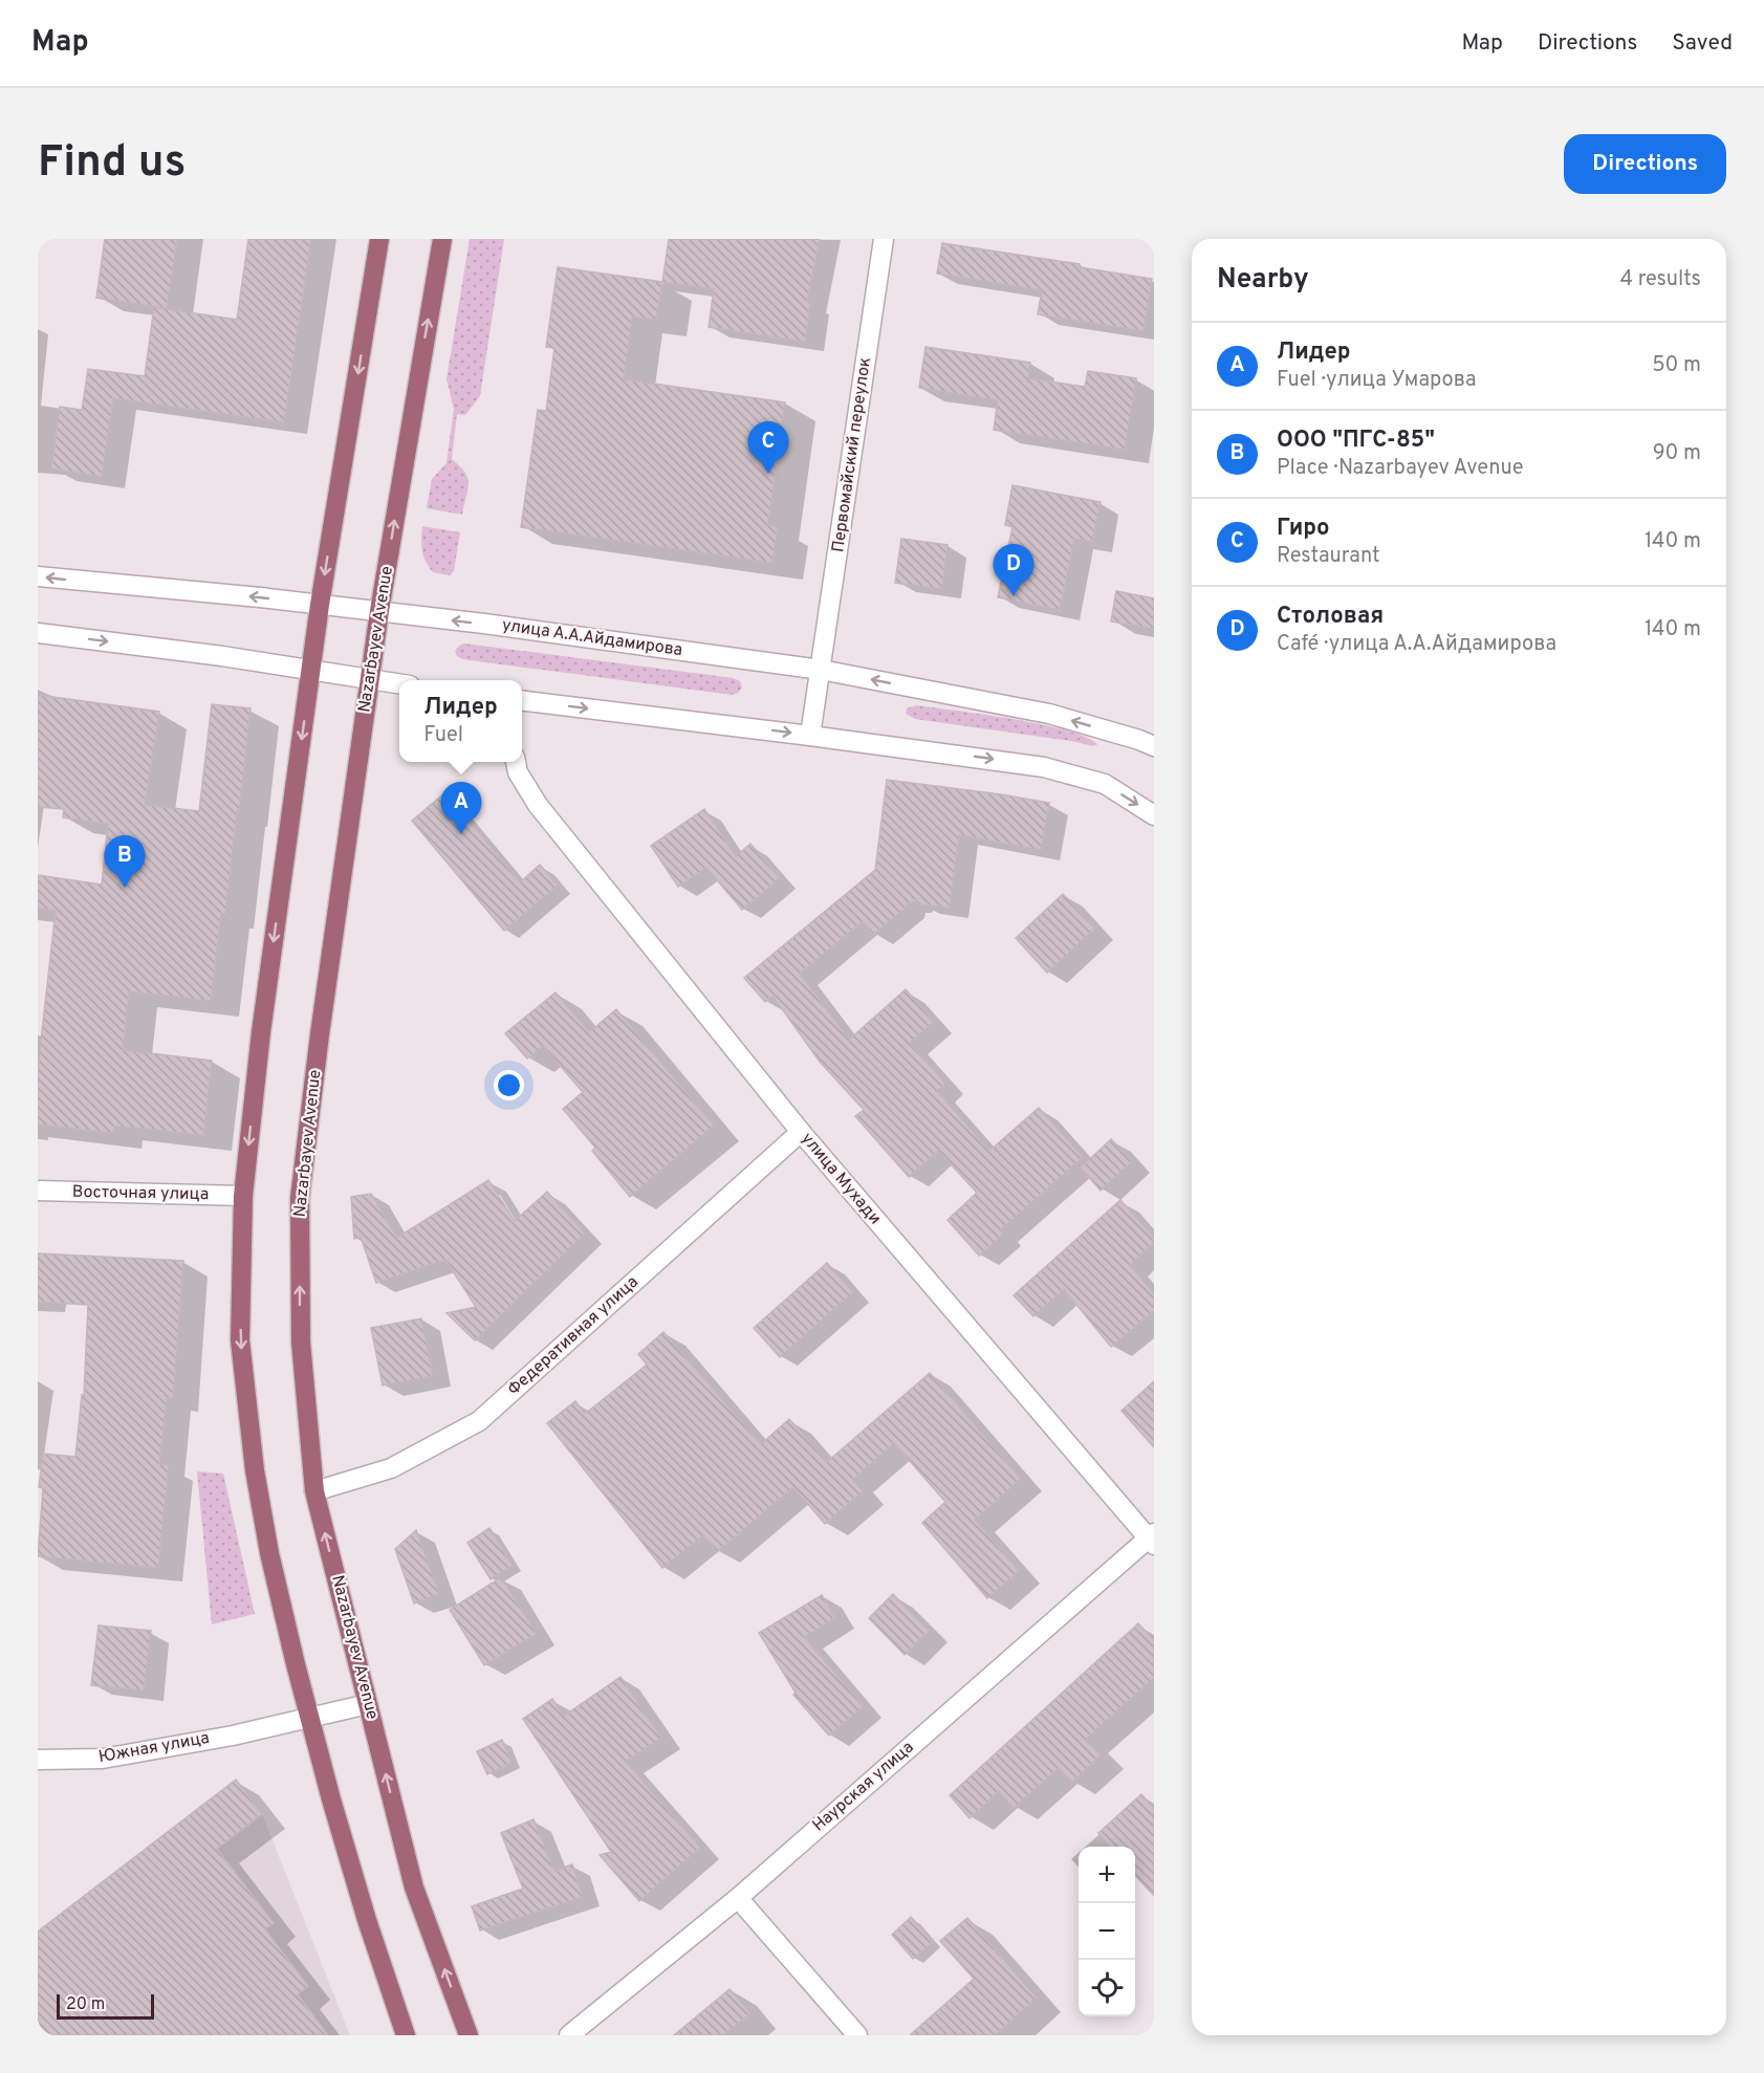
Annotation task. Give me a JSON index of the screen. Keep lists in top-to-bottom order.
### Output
{
  "streets": {
    "main road": ["Nazarbayev Avenue"],
    "street": [
      "Первомайский переулок",
      "улица А.А.Айдамирова",
      "улица Мухади",
      "Восточная улица",
      "Федеративная улица",
      "Южная улица",
      "Наурская улица"
    ]
  },
  "crossings": [
    ["Первомайский переулок", "улица А.А.Айдамирова"],
    ["улица А.А.Айдамирова", "Nazarbayev Avenue"],
    ["Nazarbayev Avenue", "Федеративная улица"],
    ["Nazarbayev Avenue", "Южная улица"],
    ["улица Мухади", "Федеративная улица"],
    ["улица Мухади", "Наурская улица"]
  ],
  "scale_bar": "20 m",
  "page": {
    "header": "Map",
    "nav": ["Map", "Directions", "Saved"],
    "buttons": "Directions",
    "title": "Find us",
    "heading": ["Nearby", "4 results"],
    "list": [
      {
        "mark": "A",
        "name": "Лидер",
        "note": "Fuel · улица Умарова",
        "value": "50 m"
      },
      {
        "mark": "B",
        "name": "ООО \"ПГС-85\"",
        "note": "Place · Nazarbayev Avenue",
        "value": "90 m"
      },
      {
        "mark": "C",
        "name": "Гиро",
        "note": "Restaurant",
        "value": "140 m"
      },
      {
        "mark": "D",
        "name": "Столовая",
        "note": "Café · улица А.А.Айдамирова",
        "value": "140 m"
      }
    ],
    "pins": [
      "C",
      "D",
      "A",
      "B"
    ],
    "popup": ["Лидер", "Fuel"],
    "map_buttons": ["+", "−"],
    "scale": "20 m"
  }
}
